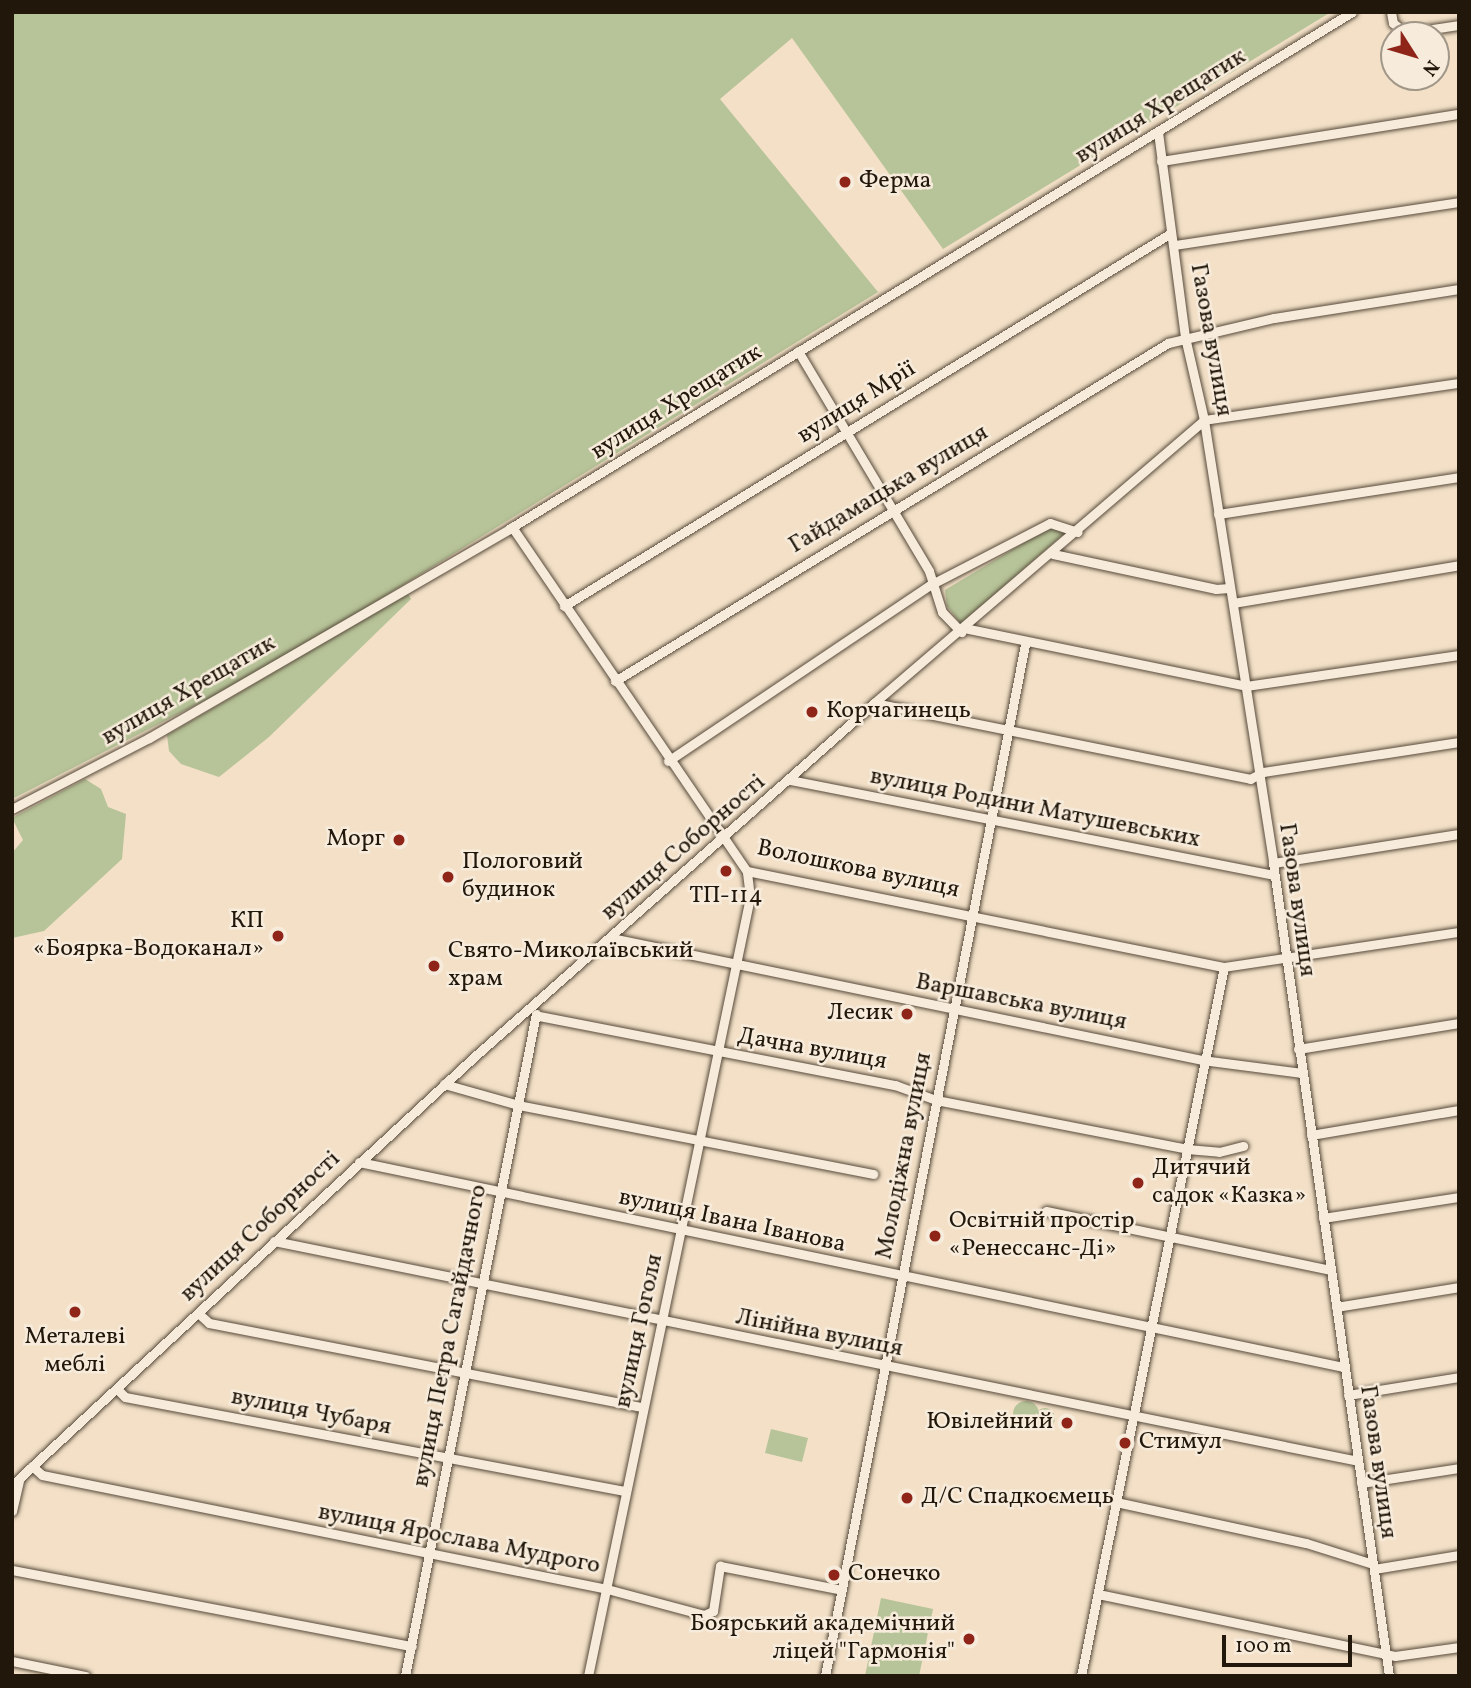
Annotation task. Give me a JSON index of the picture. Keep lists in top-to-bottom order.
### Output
{
  "streets": {
    "street": [
      "вулиця Хрещатик",
      "Газова вулиця",
      "вулиця Мрії",
      "Гайдамацька вулиця",
      "вулиця Родини Матушевських",
      "вулиця Соборності",
      "Волошкова вулиця",
      "Варшавська вулиця",
      "Дачна вулиця",
      "Молодіжна вулиця",
      "вулиця Івана Іванова",
      "вулиця Гоголя",
      "Лінійна вулиця",
      "вулиця Петра Сагайдачного",
      "вулиця Чубаря",
      "вулиця Ярослава Мудрого"
    ]
  },
  "crossings": [
    ["вулиця Хрещатик", "Газова вулиця"],
    ["вулиця Хрещатик", "Волошкова вулиця"],
    ["Газова вулиця", "вулиця Мрії"],
    ["Газова вулиця", "Гайдамацька вулиця"],
    ["Газова вулиця", "вулиця Родини Матушевських"],
    ["Газова вулиця", "вулиця Соборності"],
    ["Газова вулиця", "Волошкова вулиця"],
    ["Газова вулиця", "Варшавська вулиця"],
    ["Газова вулиця", "вулиця Івана Іванова"],
    ["Газова вулиця", "Лінійна вулиця"],
    ["вулиця Мрії", "Волошкова вулиця"],
    ["Гайдамацька вулиця", "Волошкова вулиця"],
    ["вулиця Родини Матушевських", "вулиця Соборності"],
    ["вулиця Родини Матушевських", "Молодіжна вулиця"],
    ["вулиця Соборності", "Волошкова вулиця"],
    ["вулиця Соборності", "Варшавська вулиця"],
    ["вулиця Соборності", "вулиця Івана Іванова"],
    ["вулиця Соборності", "Лінійна вулиця"],
    ["вулиця Соборності", "вулиця Чубаря"],
    ["вулиця Соборності", "вулиця Ярослава Мудрого"],
    ["Волошкова вулиця", "Молодіжна вулиця"],
    ["Волошкова вулиця", "вулиця Гоголя"],
    ["Варшавська вулиця", "Молодіжна вулиця"],
    ["Варшавська вулиця", "вулиця Гоголя"],
    ["Дачна вулиця", "Молодіжна вулиця"],
    ["Дачна вулиця", "вулиця Гоголя"],
    ["Дачна вулиця", "вулиця Петра Сагайдачного"],
    ["Молодіжна вулиця", "вулиця Івана Іванова"],
    ["Молодіжна вулиця", "Лінійна вулиця"],
    ["Молодіжна вулиця", "вулиця Ярослава Мудрого"],
    ["вулиця Івана Іванова", "вулиця Гоголя"],
    ["вулиця Івана Іванова", "вулиця Петра Сагайдачного"],
    ["вулиця Гоголя", "Лінійна вулиця"],
    ["вулиця Гоголя", "вулиця Чубаря"],
    ["вулиця Гоголя", "вулиця Ярослава Мудрого"],
    ["Лінійна вулиця", "вулиця Петра Сагайдачного"],
    ["вулиця Петра Сагайдачного", "вулиця Чубаря"],
    ["вулиця Петра Сагайдачного", "вулиця Ярослава Мудрого"]
  ],
  "places": [
    "Ферма",
    "Корчагинець",
    "Морг",
    "ТП-114",
    "Пологовий будинок",
    "КП «Боярка-Водоканал»",
    "Свято-Миколаївський храм",
    "Лесик",
    "Дитячий садок «Казка»",
    "Освітній простір «Ренессанс-Ді»",
    "Металеві меблі",
    "Ювілейний",
    "Стимул",
    "Д/С Спадкоємець",
    "Сонечко",
    "Боярський академічний ліцей \"Гармонія\""
  ],
  "scale_bar": "100 m",
  "north": "bottom right"
}
